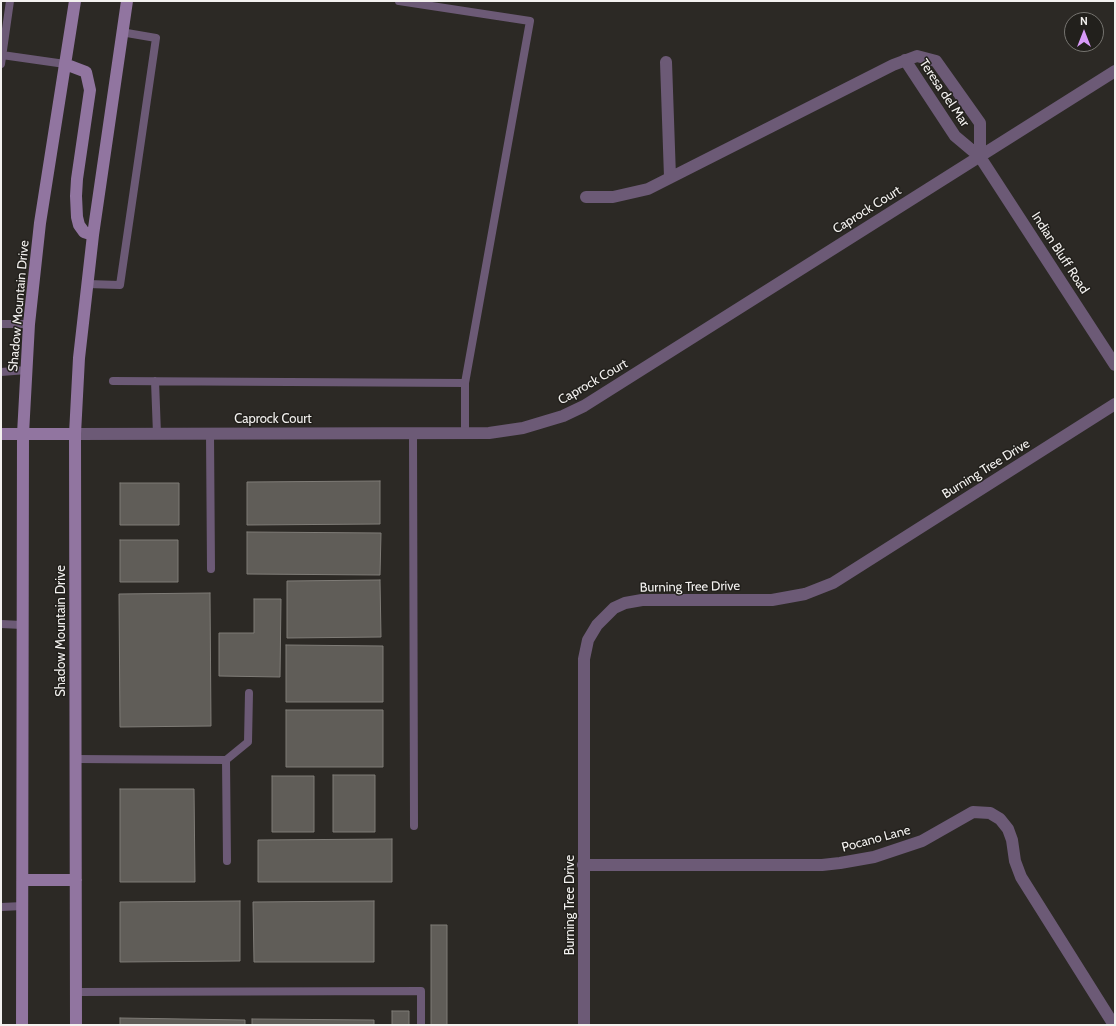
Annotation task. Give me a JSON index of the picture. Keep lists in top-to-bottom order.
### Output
{
  "streets": {
    "main road": ["Caprock Court", "Shadow Mountain Drive"],
    "street": [
      "Teresa del Mar",
      "Indian Bluff Road",
      "Burning Tree Drive",
      "Pocano Lane"
    ]
  },
  "crossings": [
    ["Teresa del Mar", "Caprock Court"],
    ["Teresa del Mar", "Indian Bluff Road"],
    ["Caprock Court", "Indian Bluff Road"],
    ["Caprock Court", "Shadow Mountain Drive"],
    ["Burning Tree Drive", "Pocano Lane"]
  ],
  "north": "top"
}
